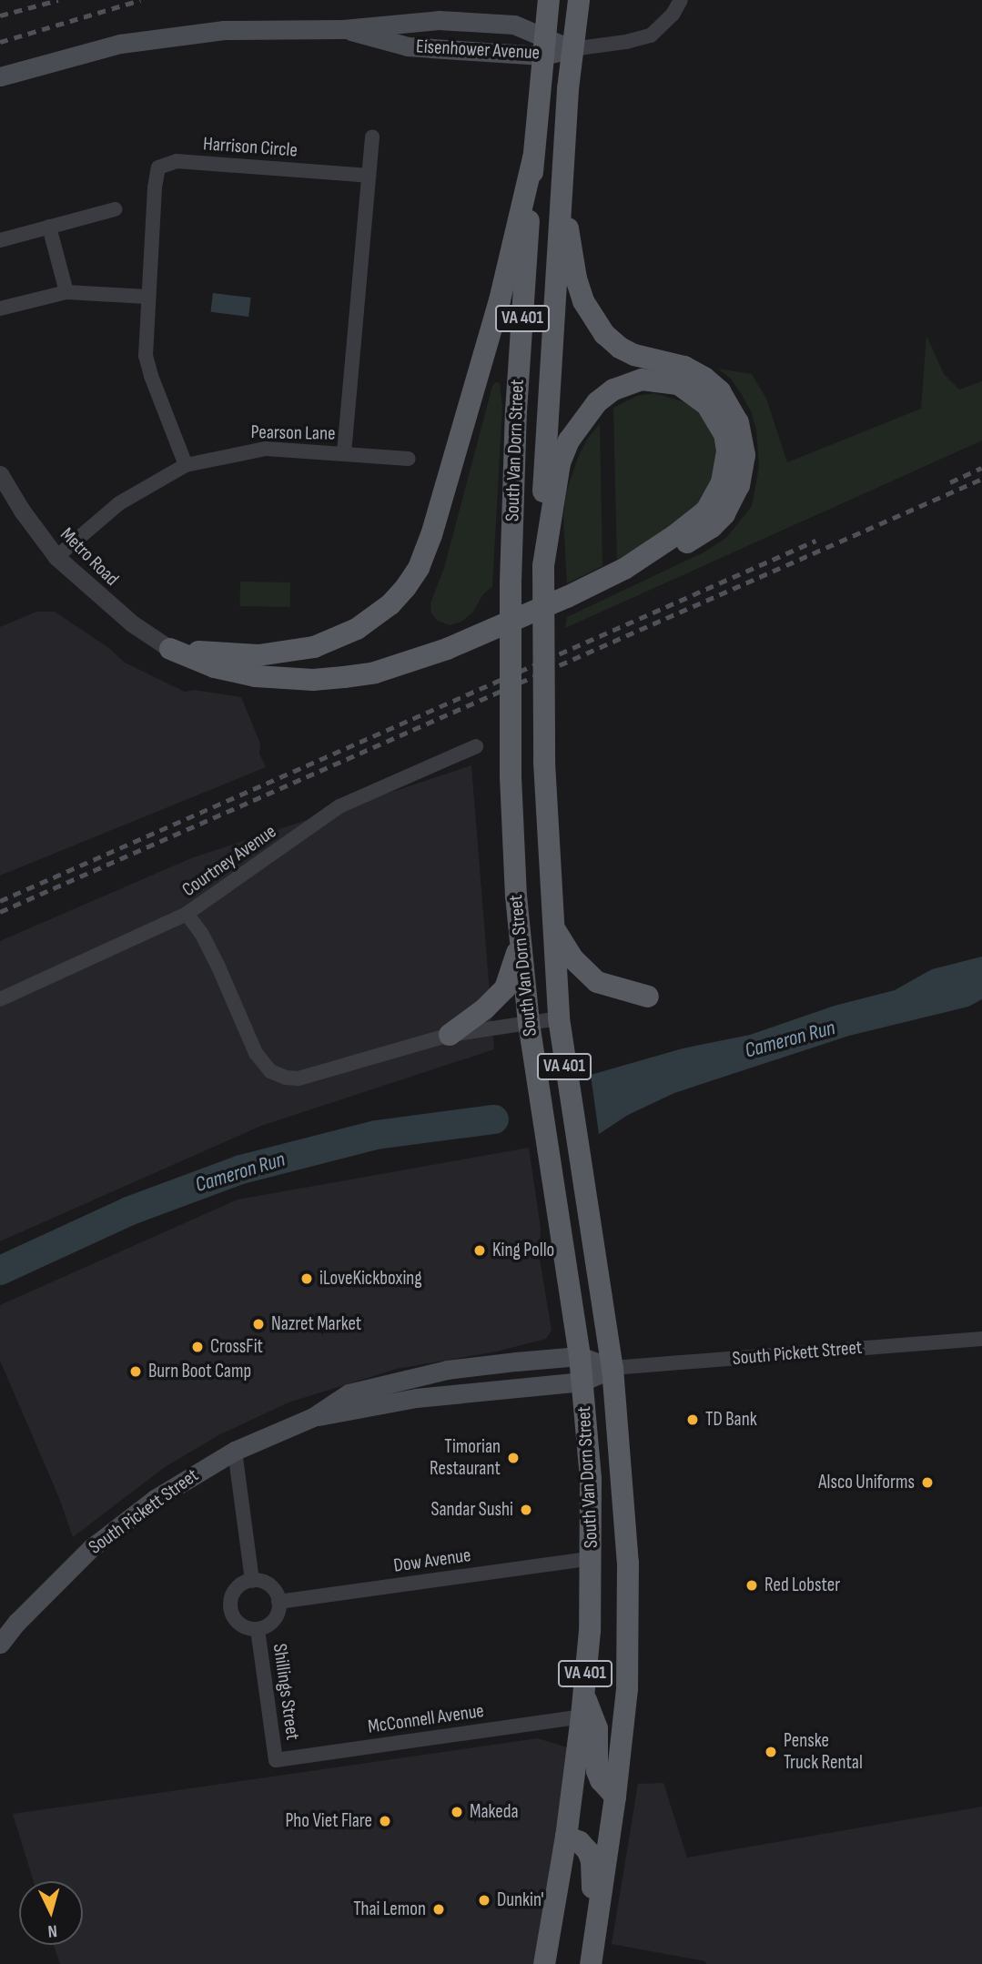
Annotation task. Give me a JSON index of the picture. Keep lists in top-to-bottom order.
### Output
{
  "streets": {
    "main road": [
      "Eisenhower Avenue",
      "VA 401",
      "South Van Dorn Street",
      "South Pickett Street"
    ],
    "street": [
      "Harrison Circle",
      "Pearson Lane",
      "Metro Road",
      "Courtney Avenue",
      "Dow Avenue",
      "Shillings Street",
      "McConnell Avenue"
    ]
  },
  "crossings": [
    ["Eisenhower Avenue", "South Van Dorn Street"],
    ["Harrison Circle", "Pearson Lane"],
    ["Pearson Lane", "Metro Road"],
    ["South Van Dorn Street", "South Pickett Street"],
    ["South Van Dorn Street", "Dow Avenue"],
    ["South Van Dorn Street", "McConnell Avenue"],
    ["Dow Avenue", "Shillings Street"],
    ["Shillings Street", "McConnell Avenue"]
  ],
  "water": ["Cameron Run"],
  "places": [
    "King Pollo",
    "iLoveKickboxing",
    "Nazret Market",
    "CrossFit",
    "Burn Boot Camp",
    "TD Bank",
    "Timorian Restaurant",
    "Alsco Uniforms",
    "Sandar Sushi",
    "Red Lobster",
    "Penske Truck Rental",
    "Makeda",
    "Pho Viet Flare",
    "Dunkin'",
    "Thai Lemon"
  ],
  "north": "bottom"
}
